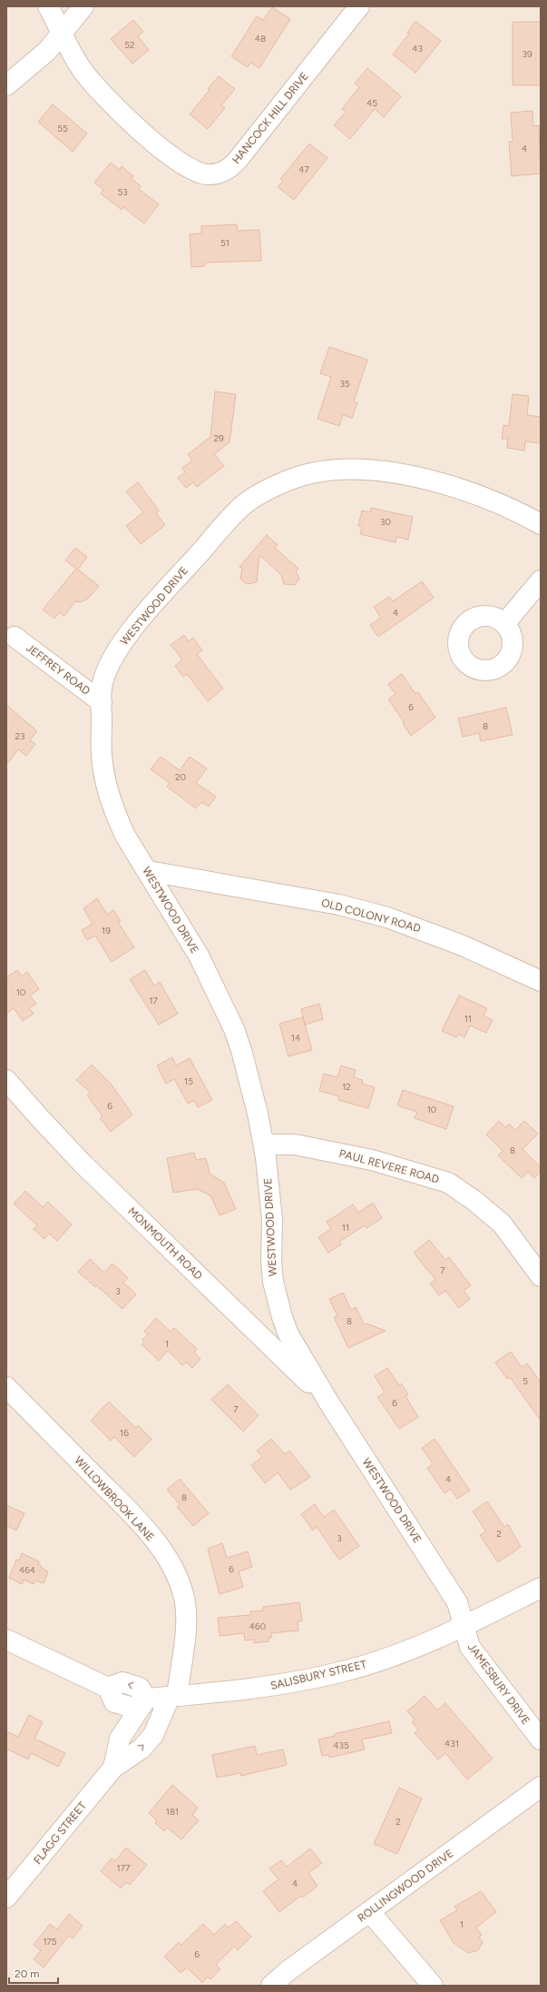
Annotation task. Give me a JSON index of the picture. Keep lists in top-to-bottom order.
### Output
{
  "streets": {
    "street": [
      "HANCOCK HILL DRIVE",
      "WESTWOOD DRIVE",
      "JEFFREY ROAD",
      "OLD COLONY ROAD",
      "PAUL REVERE ROAD",
      "MONMOUTH ROAD",
      "WILLOWBROOK LANE",
      "SALISBURY STREET",
      "JAMESBURY DRIVE",
      "FLAGG STREET",
      "ROLLINGWOOD DRIVE"
    ]
  },
  "crossings": [
    ["WESTWOOD DRIVE", "JEFFREY ROAD"],
    ["WESTWOOD DRIVE", "OLD COLONY ROAD"],
    ["WESTWOOD DRIVE", "PAUL REVERE ROAD"],
    ["WESTWOOD DRIVE", "MONMOUTH ROAD"],
    ["WESTWOOD DRIVE", "SALISBURY STREET"],
    ["WESTWOOD DRIVE", "JAMESBURY DRIVE"],
    ["WILLOWBROOK LANE", "SALISBURY STREET"],
    ["WILLOWBROOK LANE", "FLAGG STREET"],
    ["SALISBURY STREET", "JAMESBURY DRIVE"],
    ["SALISBURY STREET", "FLAGG STREET"]
  ],
  "house_numbers": [
    "48",
    "52",
    "43",
    "39",
    "45",
    "55",
    "4",
    "47",
    "53",
    "51",
    "35",
    "29",
    "30",
    "4",
    "6",
    "8",
    "23",
    "20",
    "19",
    "10",
    "17",
    "11",
    "14",
    "15",
    "12",
    "6",
    "10",
    "8",
    "11",
    "7",
    "3",
    "8",
    "1",
    "5",
    "6",
    "7",
    "16",
    "4",
    "8",
    "2",
    "3",
    "6",
    "464",
    "460",
    "431",
    "435",
    "181",
    "2",
    "177",
    "4",
    "1",
    "175",
    "6"
  ],
  "scale_bar": "20 m"
}
